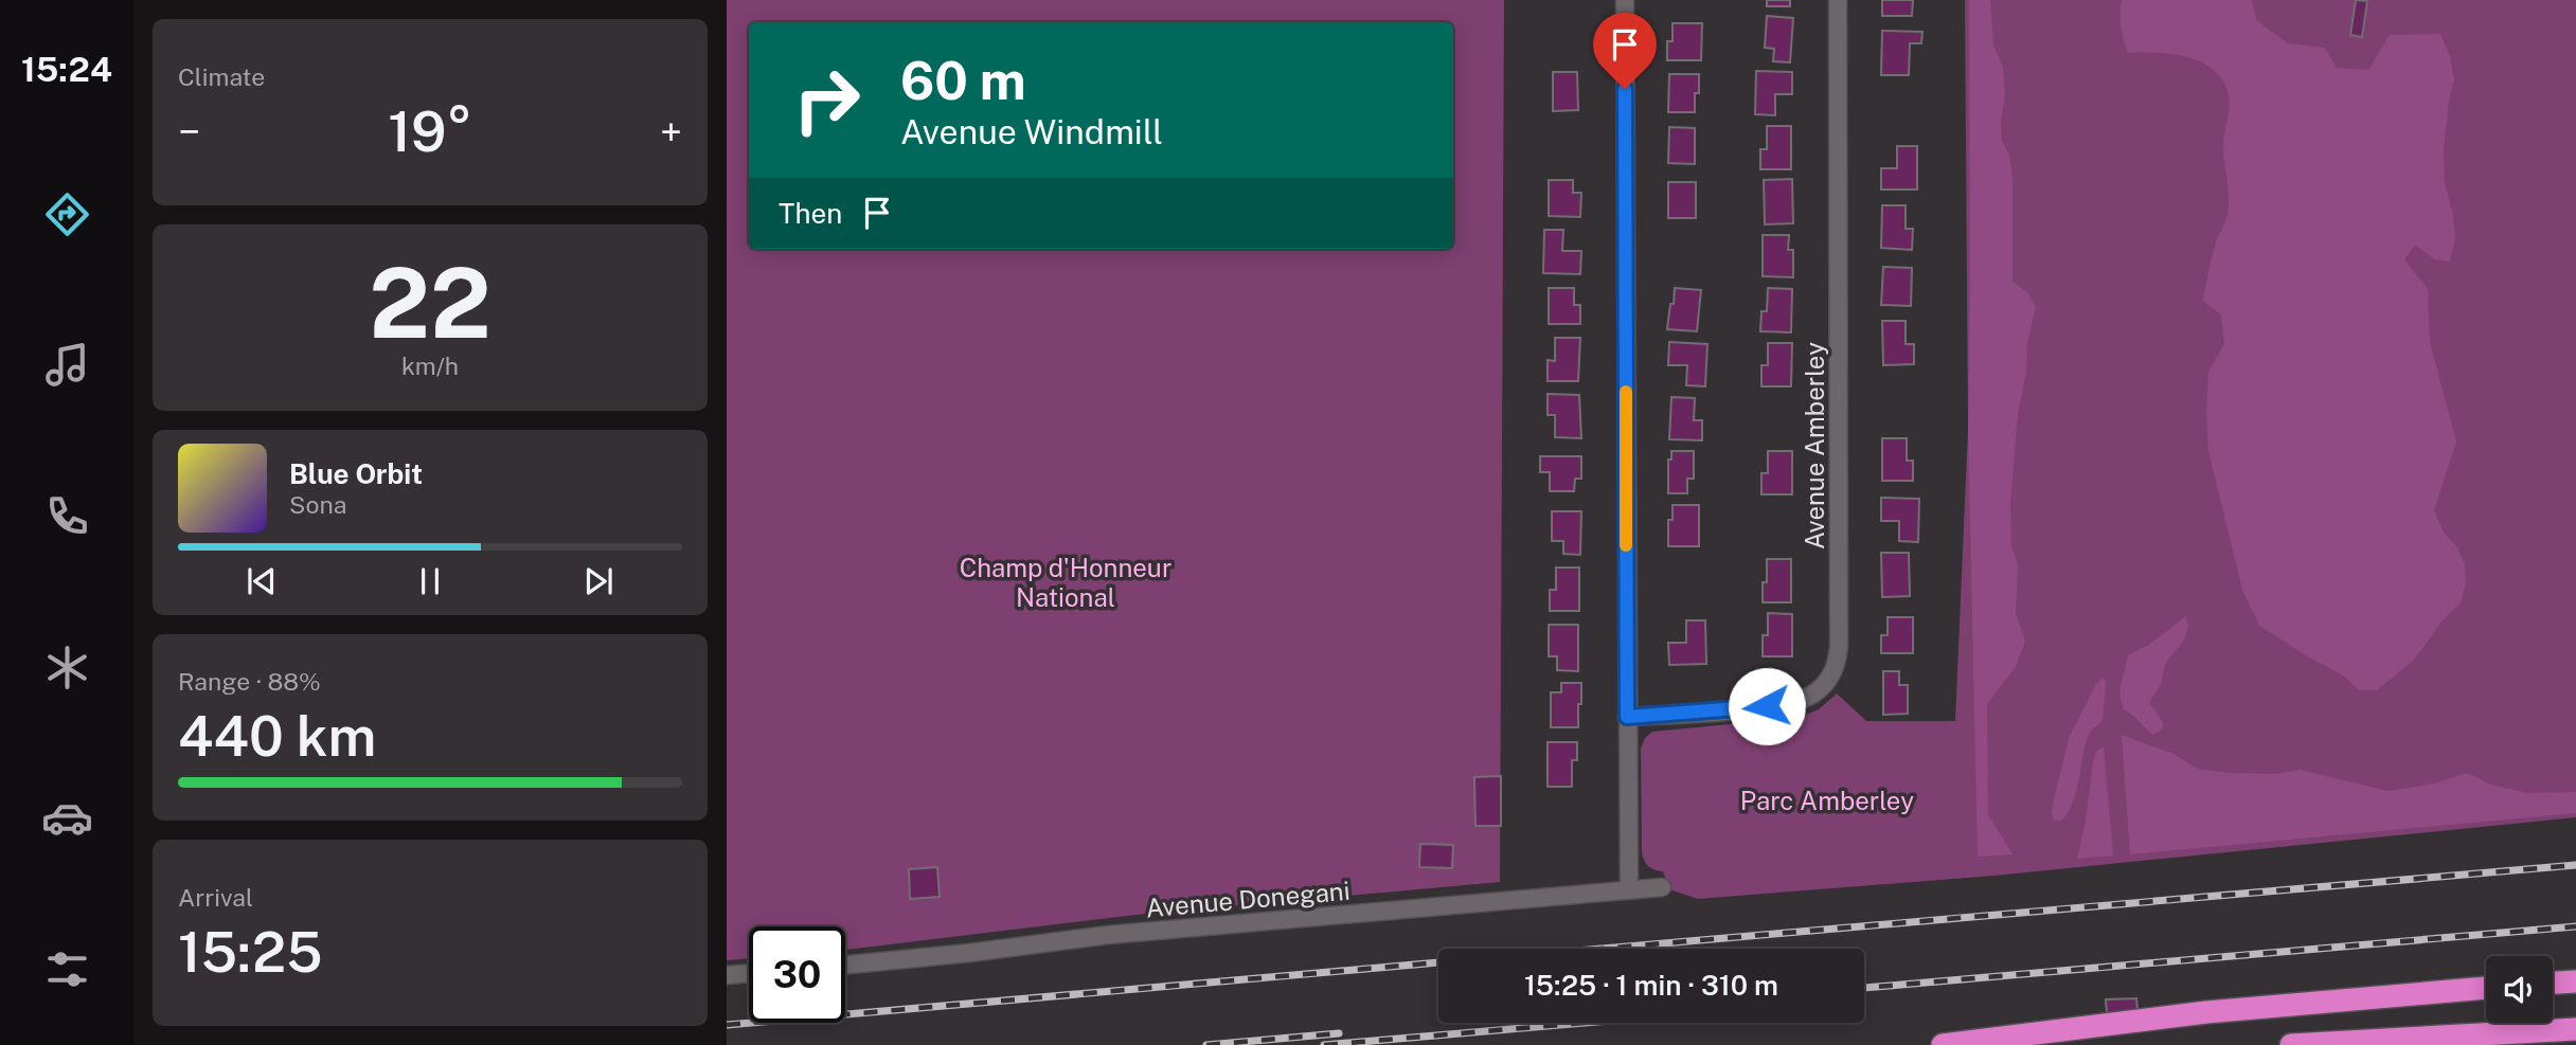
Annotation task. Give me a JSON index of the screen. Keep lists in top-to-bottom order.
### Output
{
  "streets": {
    "street": ["Avenue Amberley", "Avenue Donegani"]
  },
  "parks": ["Champ d'Honneur National", "Parc Amberley"],
  "page": {
    "tabs": "15:24",
    "tile": [
      "Climate",
      ["22", "km/h"],
      ["Range · 88%", "440 km"],
      ["Arrival", "15:25"]
    ],
    "turn": ["60 m", "Avenue Windmill"],
    "heat": ["−", "19°", "+"],
    "then": "Then",
    "song": ["Blue Orbit", "Sona"],
    "limit": "30",
    "trip": "15:25 · 1 min · 310 m"
  }
}
